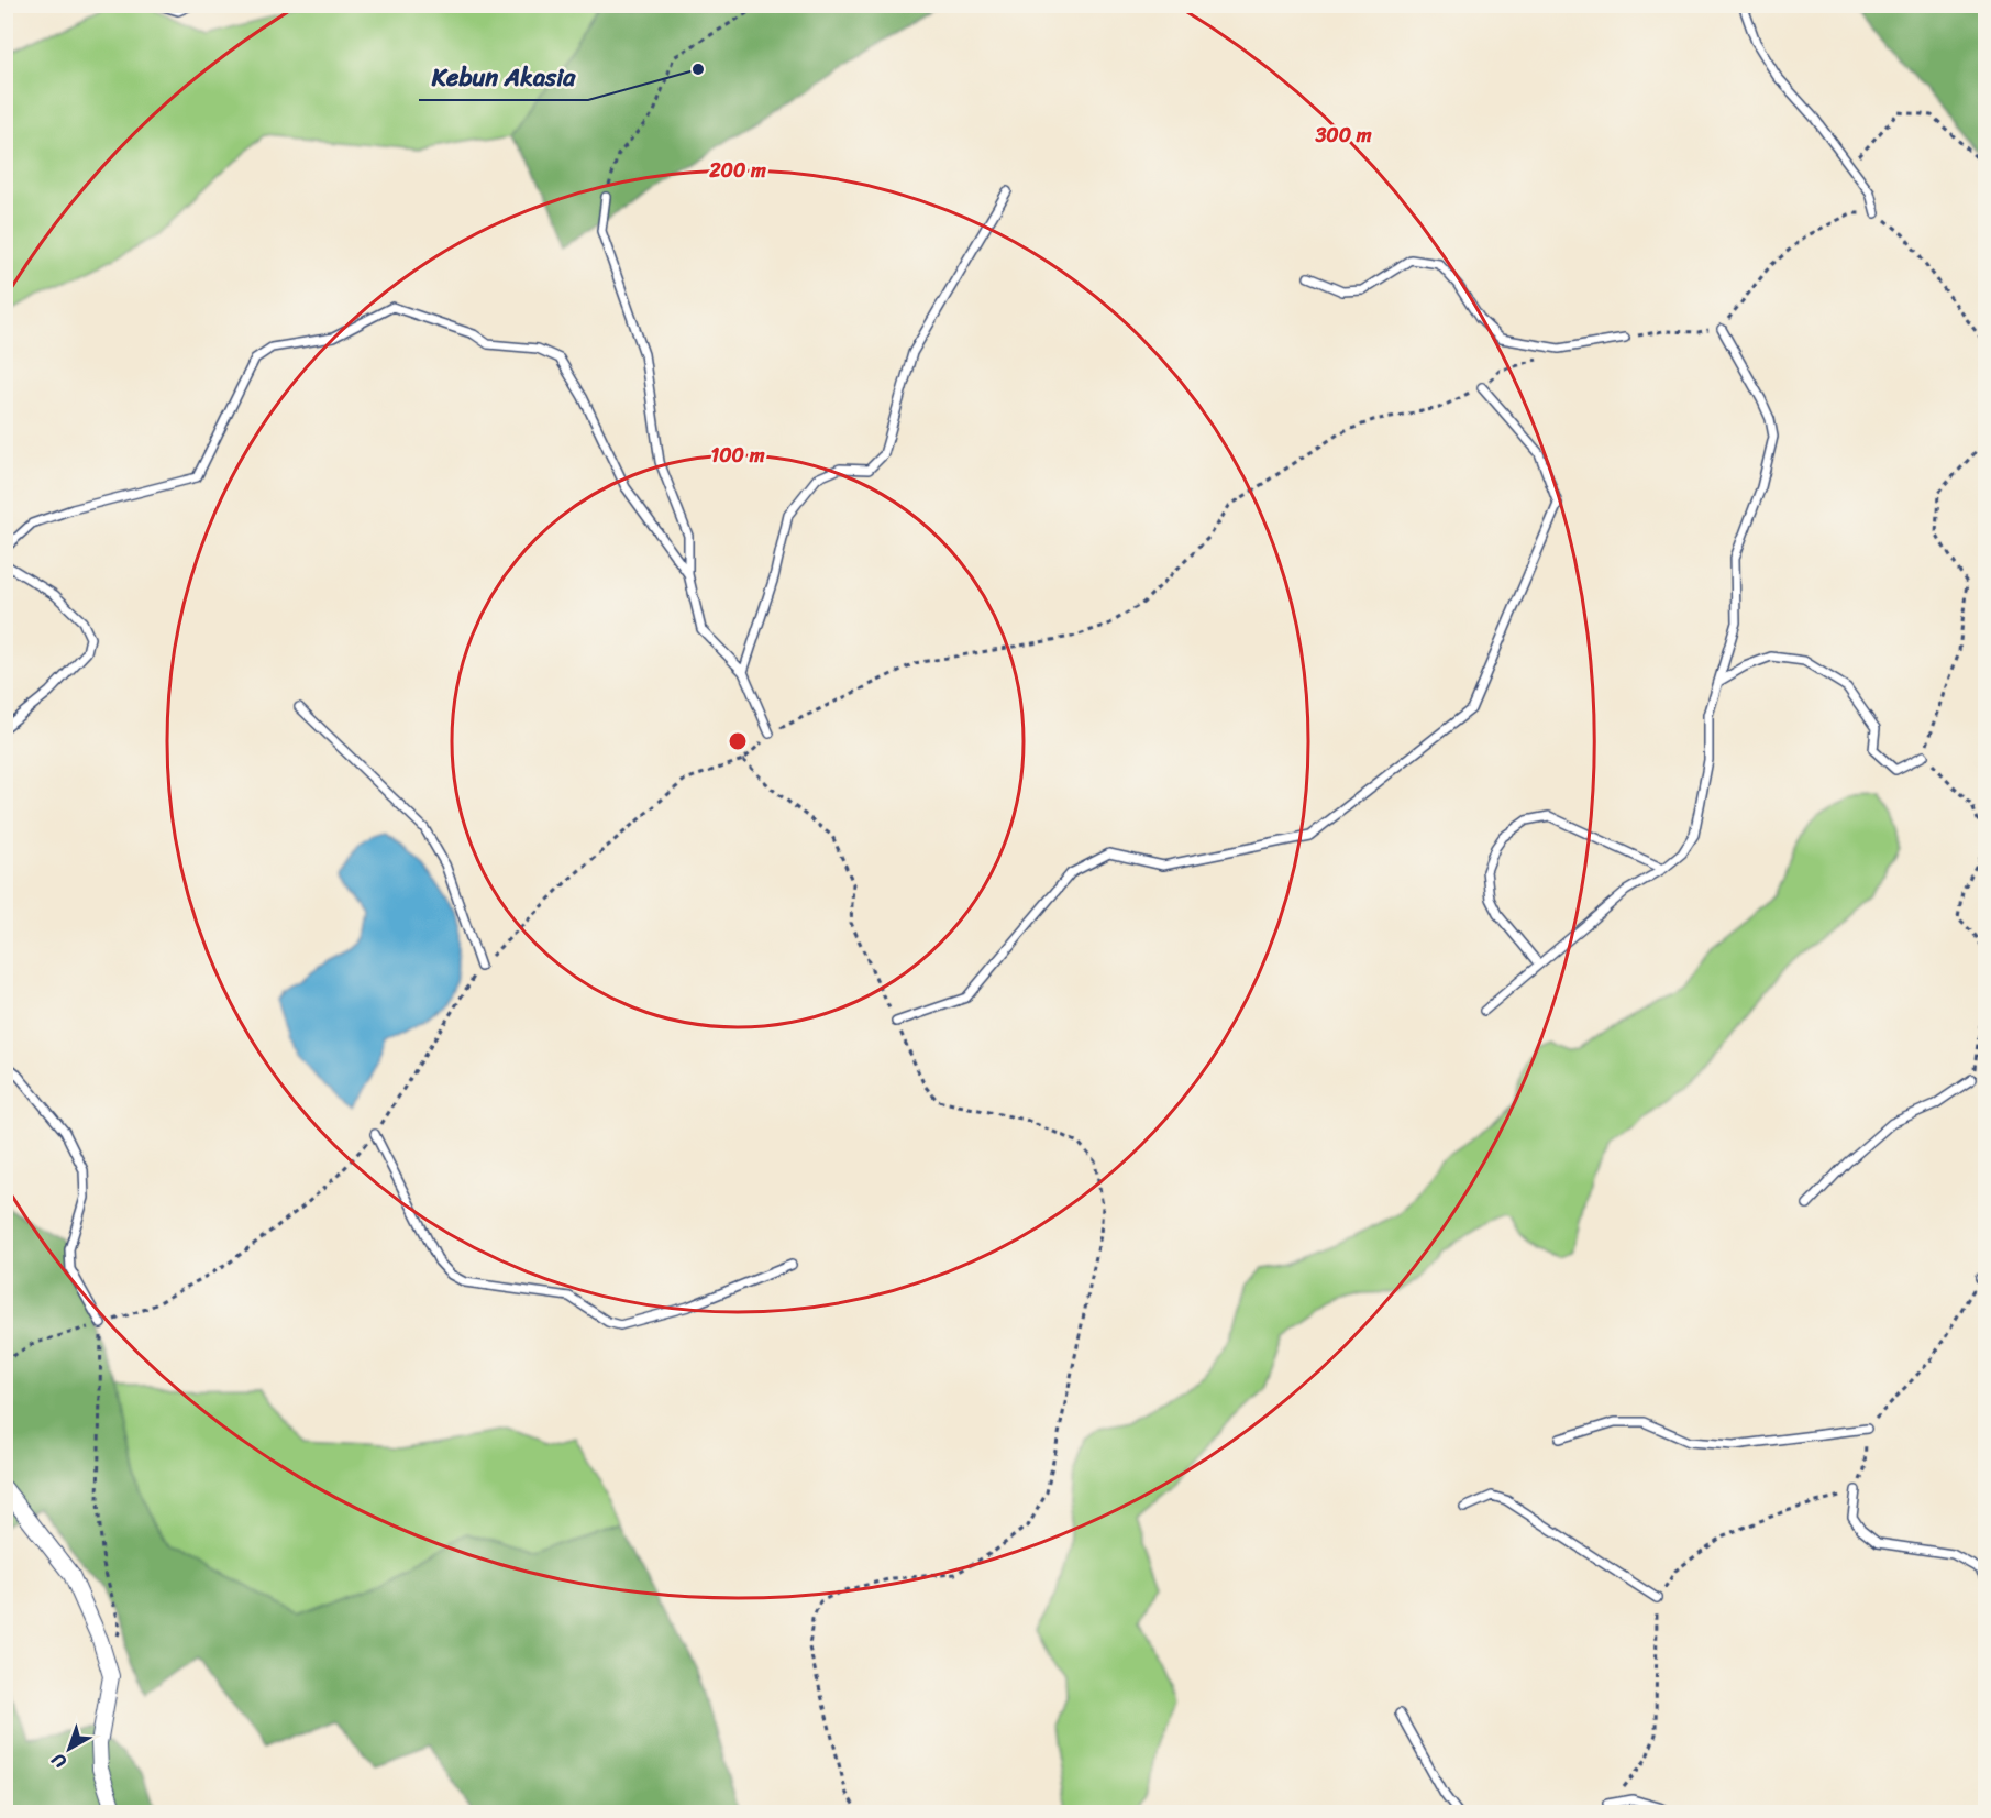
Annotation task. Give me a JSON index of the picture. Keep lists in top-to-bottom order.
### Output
{
  "places": ["Kebun Akasia"],
  "north": "bottom left",
  "rings": ["300 m", "200 m", "100 m"]
}
